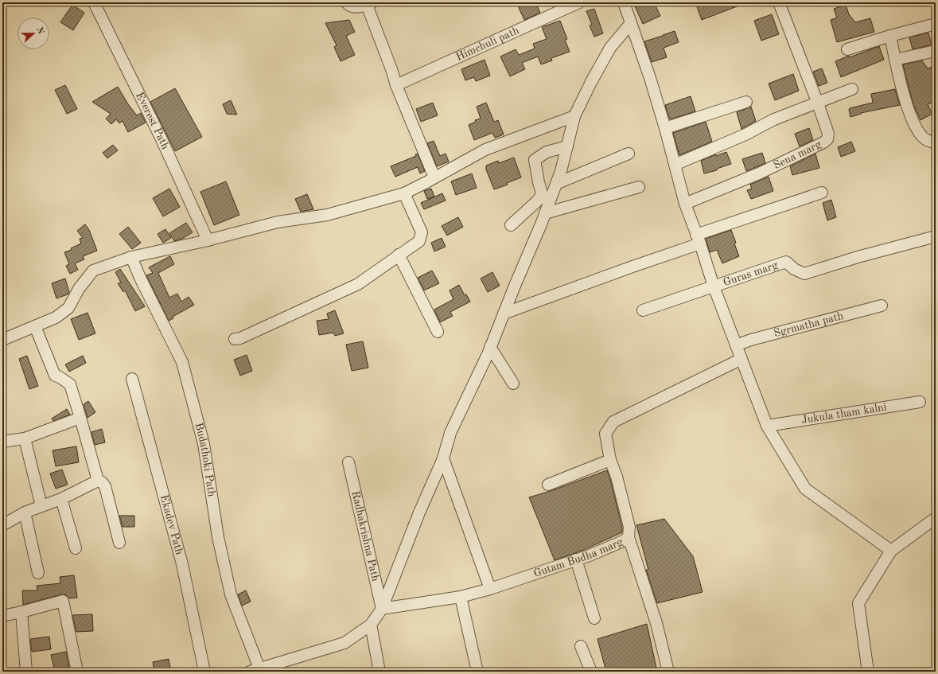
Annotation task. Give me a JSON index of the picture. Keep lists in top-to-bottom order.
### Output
{
  "streets": {
    "street": [
      "Himchuli path",
      "Everest Path",
      "Sena marg",
      "Guras marg",
      "Sgrmatha path",
      "Jukula tham kalni",
      "Budathoki Path",
      "Ekadev Path",
      "Radhakrishna Path",
      "Gutam Budha marg"
    ]
  },
  "crossings": [
    ["Radhakrishna Path", "Gutam Budha marg"]
  ],
  "north": "right"
}
